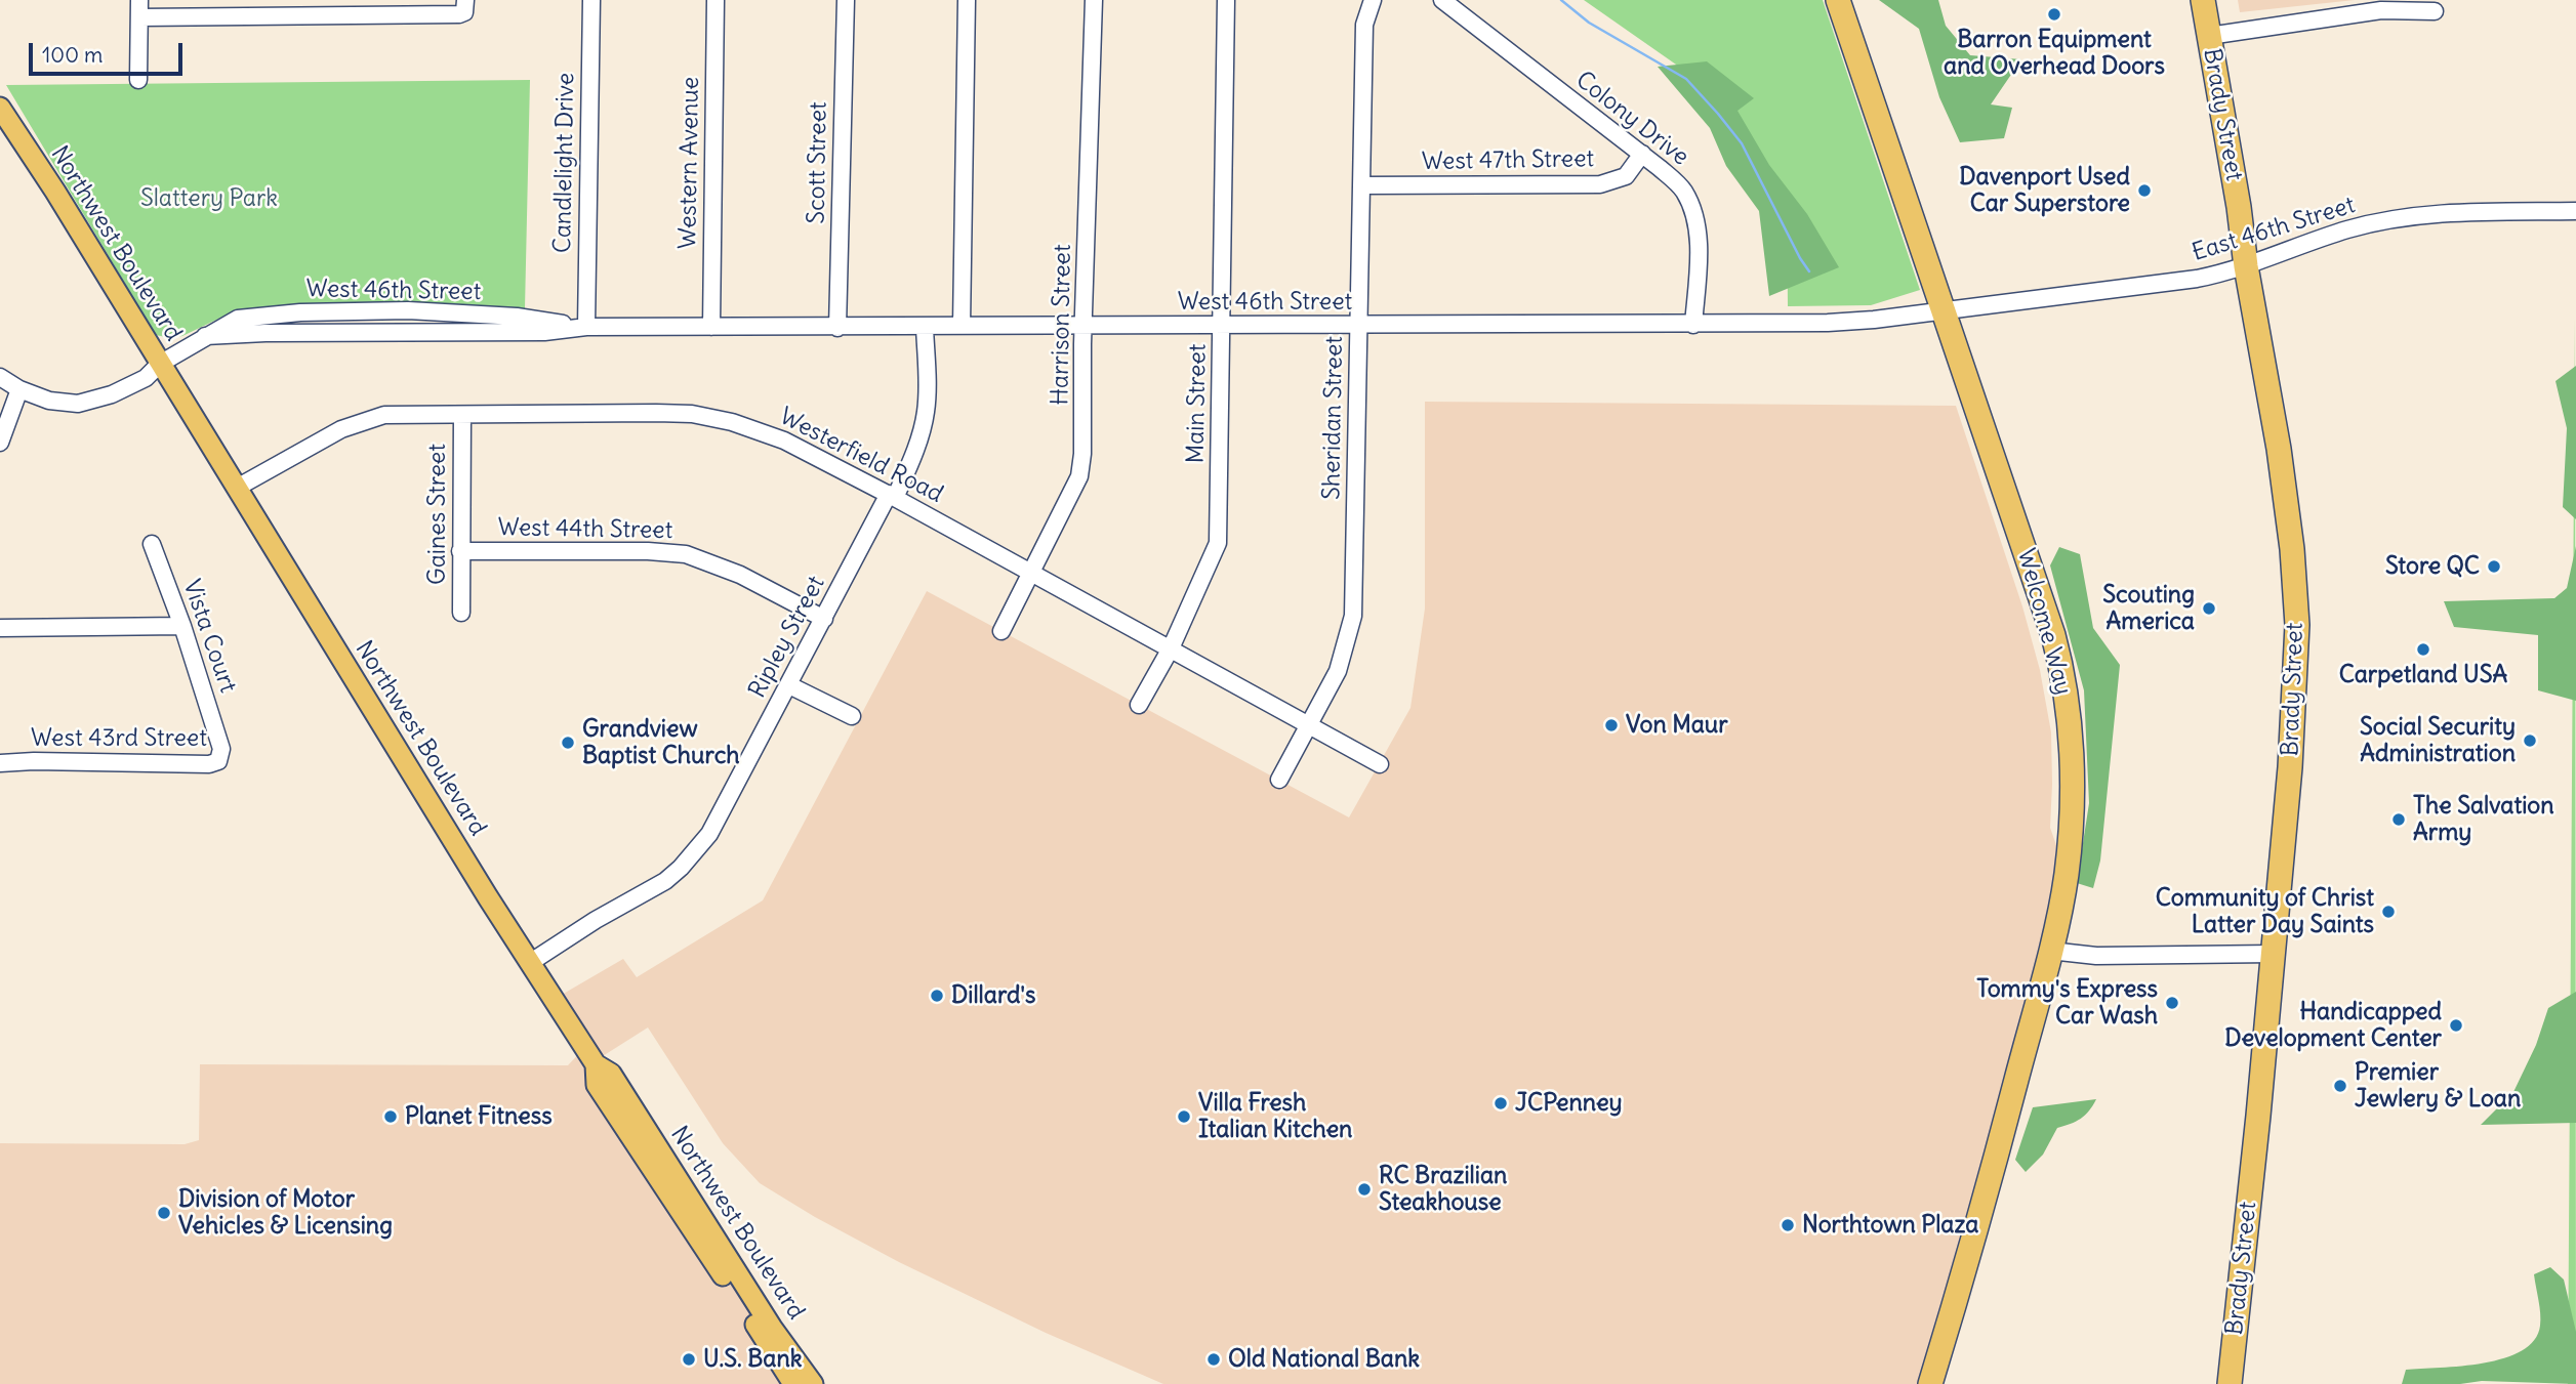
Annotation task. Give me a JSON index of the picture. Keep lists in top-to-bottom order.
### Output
{
  "streets": {
    "highway": ["Brady Street", "Welcome Way"],
    "main road": ["Northwest Boulevard"],
    "street": [
      "Colony Drive",
      "West 47th Street",
      "Candlelight Drive",
      "Western Avenue",
      "Scott Street",
      "East 46th Street",
      "West 46th Street",
      "Harrison Street",
      "Main Street",
      "Sheridan Street",
      "Westerfield Road",
      "Gaines Street",
      "West 44th Street",
      "Vista Court",
      "Ripley Street",
      "West 43rd Street"
    ]
  },
  "crossings": [
    ["Brady Street", "East 46th Street"],
    ["Colony Drive", "West 47th Street"],
    ["Colony Drive", "West 46th Street"],
    ["West 47th Street", "Sheridan Street"],
    ["Candlelight Drive", "West 46th Street"],
    ["Western Avenue", "West 46th Street"],
    ["Scott Street", "West 46th Street"],
    ["East 46th Street", "West 46th Street"],
    ["East 46th Street", "Welcome Way"],
    ["Northwest Boulevard", "West 46th Street"],
    ["Northwest Boulevard", "Westerfield Road"],
    ["Northwest Boulevard", "Ripley Street"],
    ["West 46th Street", "Harrison Street"],
    ["West 46th Street", "Main Street"],
    ["West 46th Street", "Sheridan Street"],
    ["West 46th Street", "Welcome Way"],
    ["West 46th Street", "Ripley Street"],
    ["Harrison Street", "Westerfield Road"],
    ["Main Street", "Westerfield Road"],
    ["Sheridan Street", "Westerfield Road"],
    ["Westerfield Road", "Gaines Street"],
    ["Westerfield Road", "Ripley Street"],
    ["Gaines Street", "West 44th Street"],
    ["West 44th Street", "Ripley Street"],
    ["Vista Court", "West 43rd Street"]
  ],
  "parks": ["Slattery Park"],
  "places": [
    "Barron Equipment and Overhead Doors",
    "Davenport Used Car Superstore",
    "Store QC",
    "Scouting America",
    "Carpetland USA",
    "Von Maur",
    "Social Security Administration",
    "Grandview Baptist Church",
    "The Salvation Army",
    "Community of Christ Latter Day Saints",
    "Dillard's",
    "Tommy's Express Car Wash",
    "Handicapped Development Center",
    "Premier Jewlery & Loan",
    "JCPenney",
    "Planet Fitness",
    "Villa Fresh Italian Kitchen",
    "RC Brazilian Steakhouse",
    "Division of Motor Vehicles & Licensing",
    "Northtown Plaza",
    "U.S. Bank",
    "Old National Bank"
  ],
  "scale_bar": "100 m"
}
